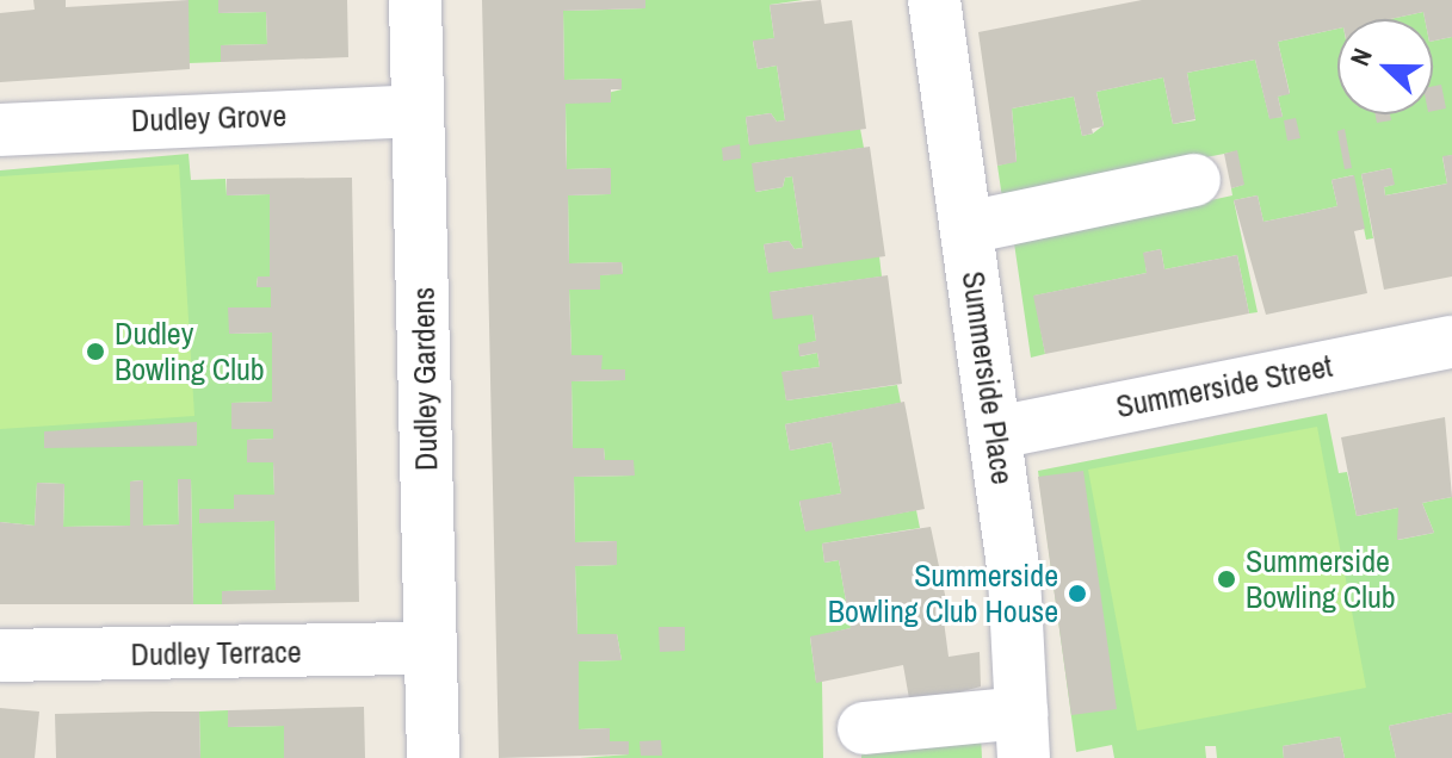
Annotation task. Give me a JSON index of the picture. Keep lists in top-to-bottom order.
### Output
{
  "streets": {
    "street": [
      "Dudley Grove",
      "Summerside Place",
      "Dudley Gardens",
      "Summerside Street",
      "Dudley Terrace"
    ]
  },
  "crossings": [
    ["Dudley Grove", "Dudley Gardens"],
    ["Summerside Place", "Summerside Street"],
    ["Dudley Gardens", "Dudley Terrace"]
  ],
  "places": ["Dudley Bowling Club", "Summerside Bowling Club", "Summerside Bowling Club House"],
  "north": "left"
}
